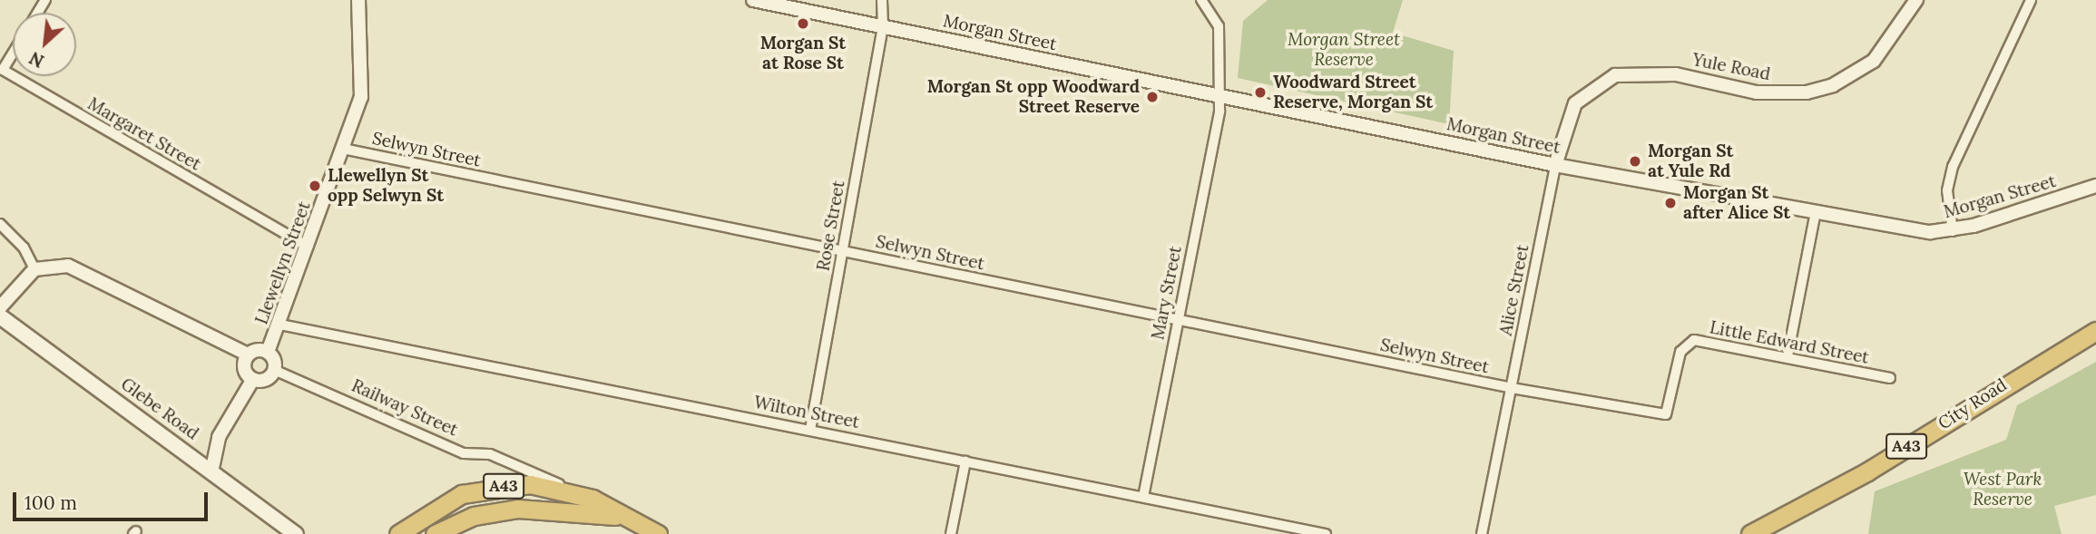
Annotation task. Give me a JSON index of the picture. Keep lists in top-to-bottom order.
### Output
{
  "streets": {
    "highway": ["City Road", "A43"],
    "main road": ["Glebe Road"],
    "street": [
      "Morgan Street",
      "Yule Road",
      "Margaret Street",
      "Selwyn Street",
      "Rose Street",
      "Llewellyn Street",
      "Alice Street",
      "Mary Street",
      "Little Edward Street",
      "Railway Street",
      "Wilton Street"
    ]
  },
  "crossings": [
    ["Morgan Street", "Yule Road"],
    ["Morgan Street", "Rose Street"],
    ["Morgan Street", "Alice Street"],
    ["Morgan Street", "Mary Street"],
    ["Yule Road", "Alice Street"],
    ["Margaret Street", "Llewellyn Street"],
    ["Selwyn Street", "Rose Street"],
    ["Selwyn Street", "Llewellyn Street"],
    ["Selwyn Street", "Alice Street"],
    ["Selwyn Street", "Mary Street"],
    ["Selwyn Street", "Little Edward Street"],
    ["Rose Street", "Wilton Street"],
    ["Llewellyn Street", "Railway Street"],
    ["Llewellyn Street", "Wilton Street"],
    ["Alice Street", "Little Edward Street"],
    ["Mary Street", "Wilton Street"],
    ["Railway Street", "A43"]
  ],
  "parks": ["Morgan Street Reserve", "West Park Reserve"],
  "places": [
    "Morgan St at Rose St",
    "Woodward Street Reserve, Morgan St",
    "Morgan St opp Woodward Street Reserve",
    "Morgan St at Yule Rd",
    "Llewellyn St opp Selwyn St",
    "Morgan St after Alice St"
  ],
  "scale_bar": "100 m",
  "north": "bottom left"
}
